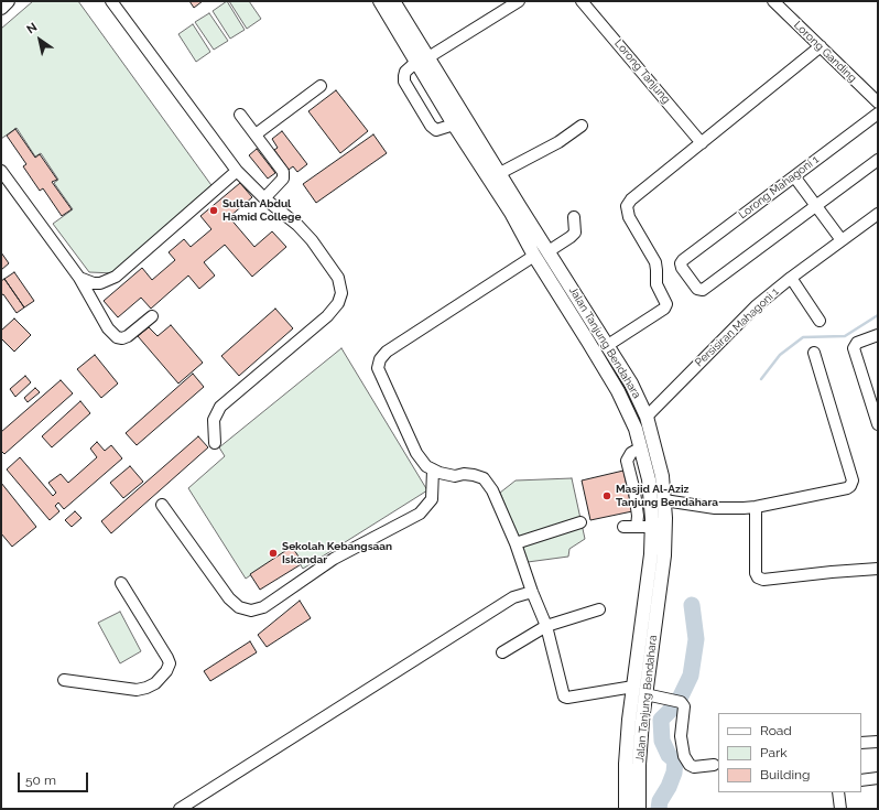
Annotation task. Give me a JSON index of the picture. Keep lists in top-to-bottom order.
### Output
{
  "streets": {
    "main road": ["Jalan Tanjung Bendahara"],
    "street": [
      "Lorong Ganding",
      "Lorong Tanjung",
      "Lorong Mahagoni 1",
      "Persisiran Mahagoni 1"
    ]
  },
  "crossings": [
    ["Persisiran Mahagoni 1", "Jalan Tanjung Bendahara"]
  ],
  "places": ["Sultan Abdul Hamid College", "Masjid Al-Aziz Tanjung Bendahara", "Sekolah Kebangsaan Iskandar"],
  "legend": ["Road", "Park", "Building"],
  "scale_bar": "50 m",
  "north": "top left"
}
